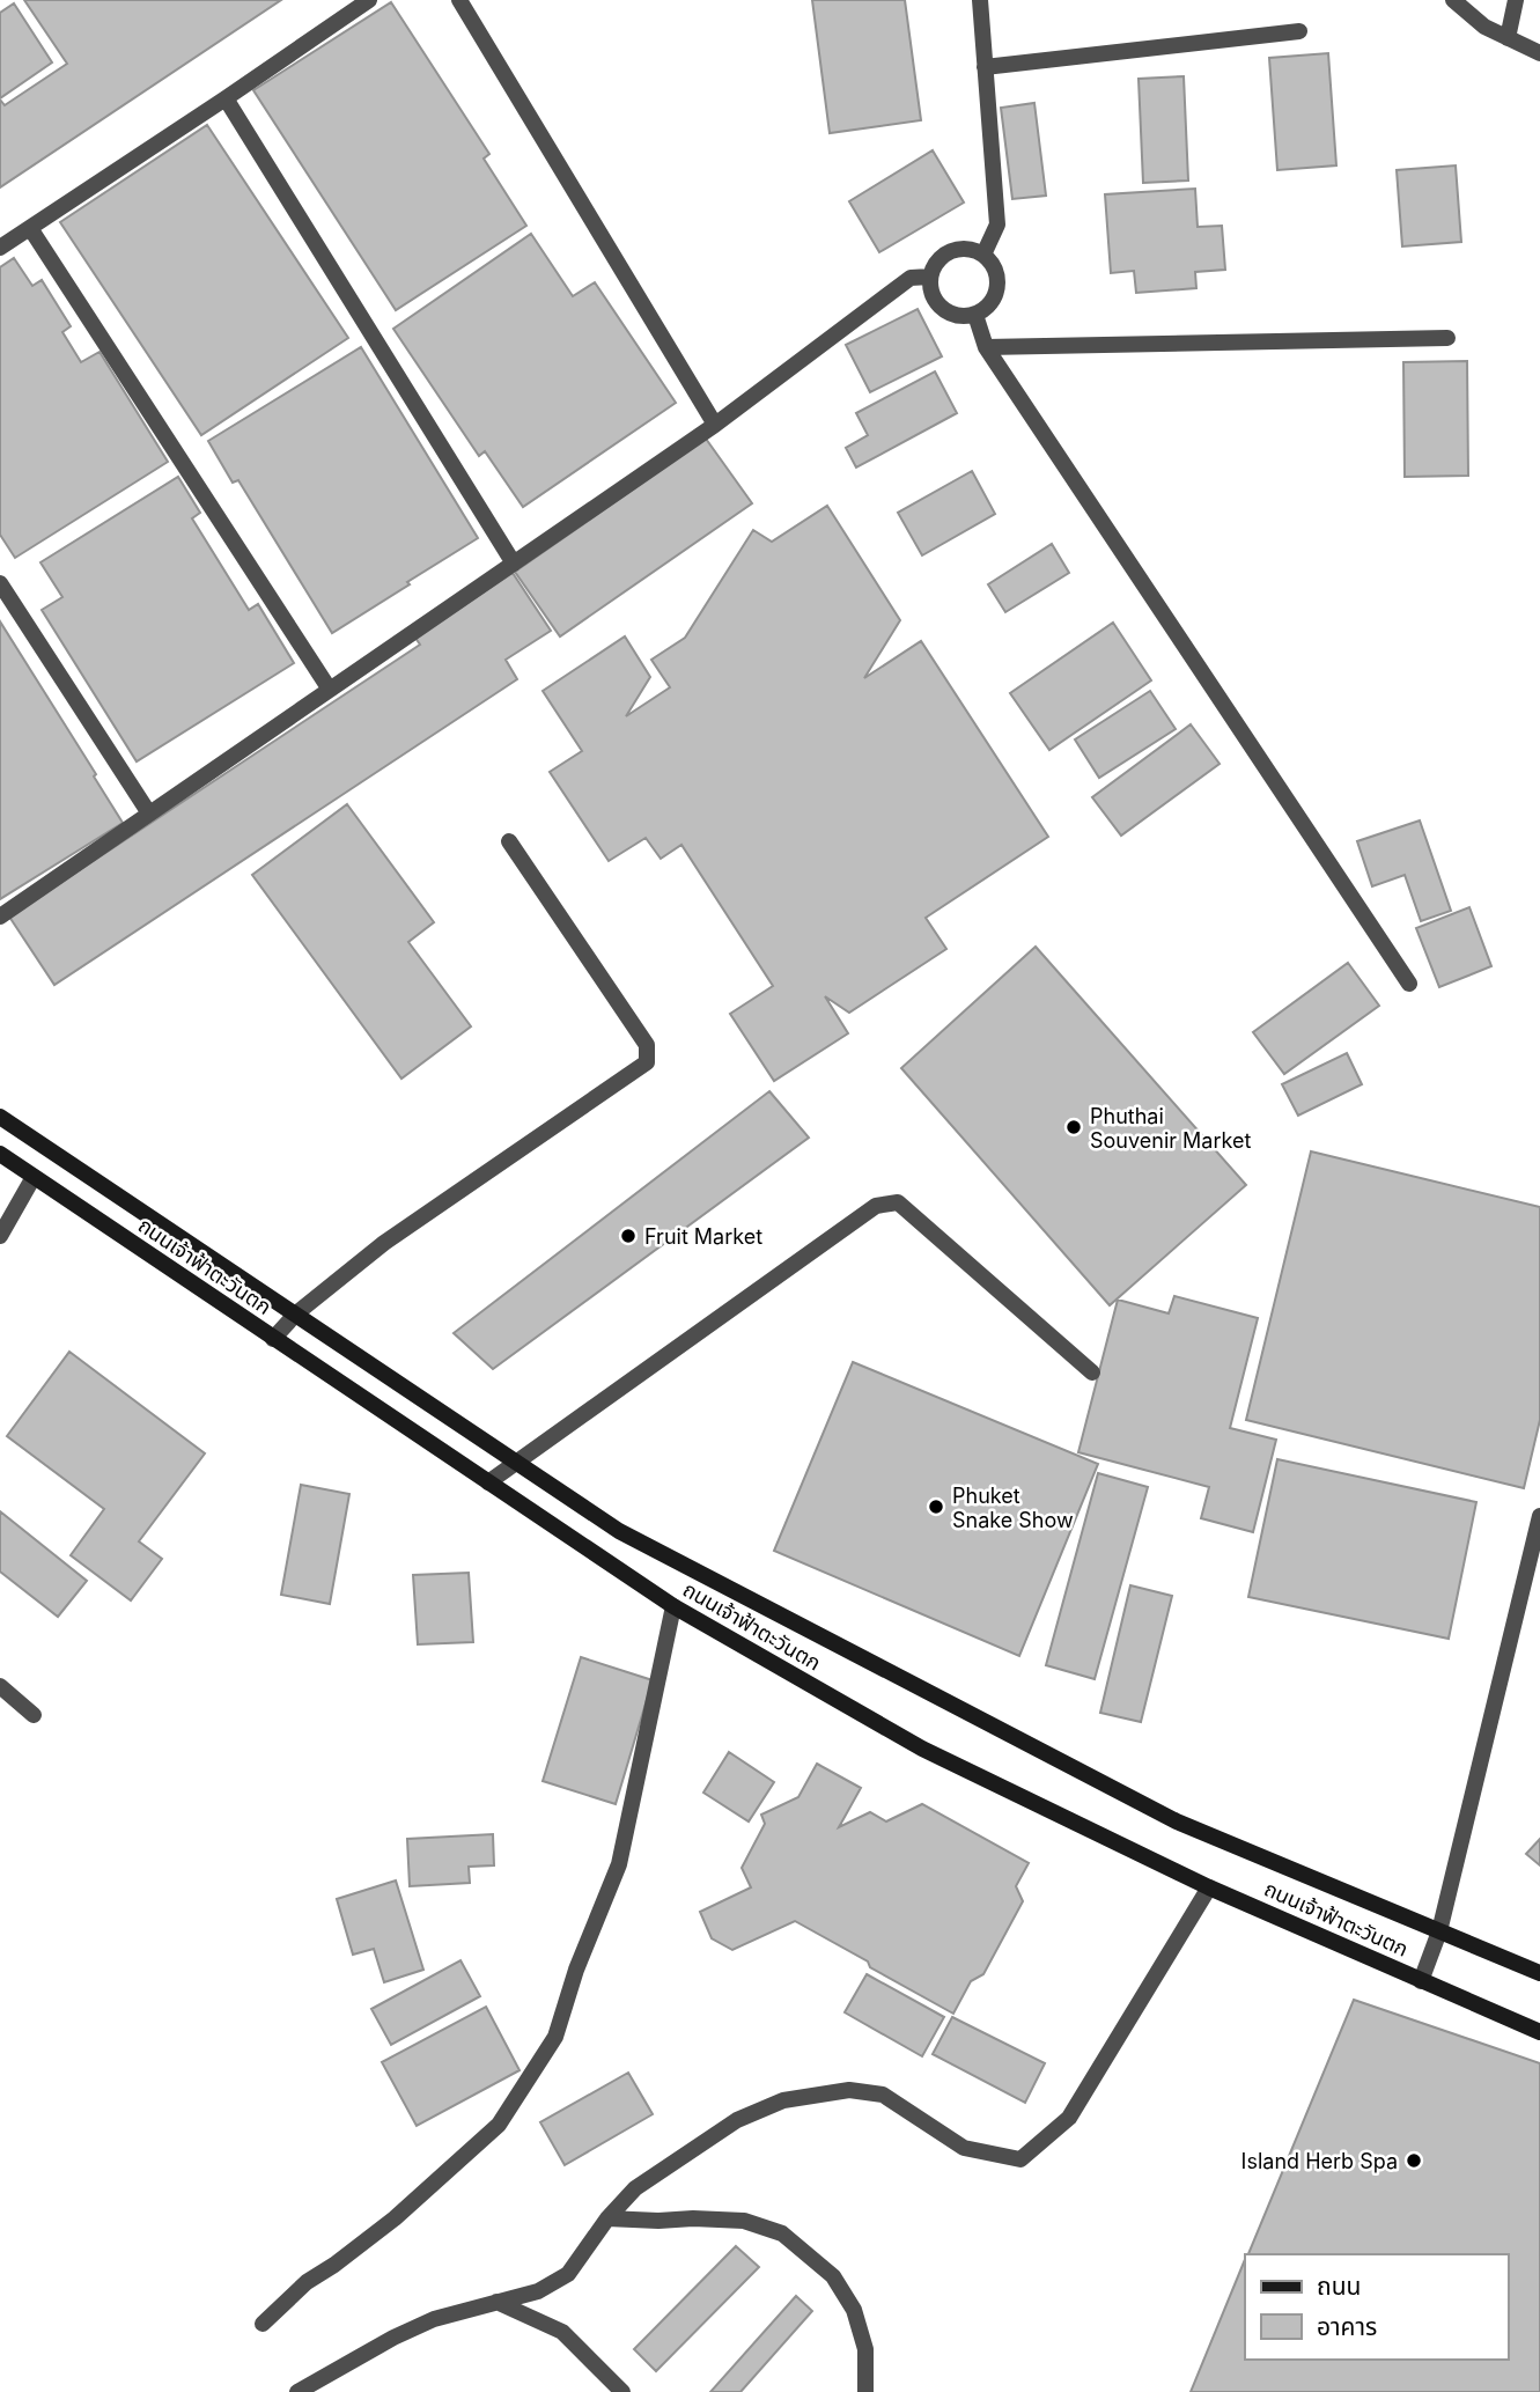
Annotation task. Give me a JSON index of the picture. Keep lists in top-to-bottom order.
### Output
{
  "streets": {
    "main road": ["ถนนเจ้าฟ้าตะวันตก"]
  },
  "places": [
    "Phuthai Souvenir Market",
    "Fruit Market",
    "Phuket Snake Show",
    "Island Herb Spa"
  ],
  "legend": ["ถนน", "อาคาร"]
}
